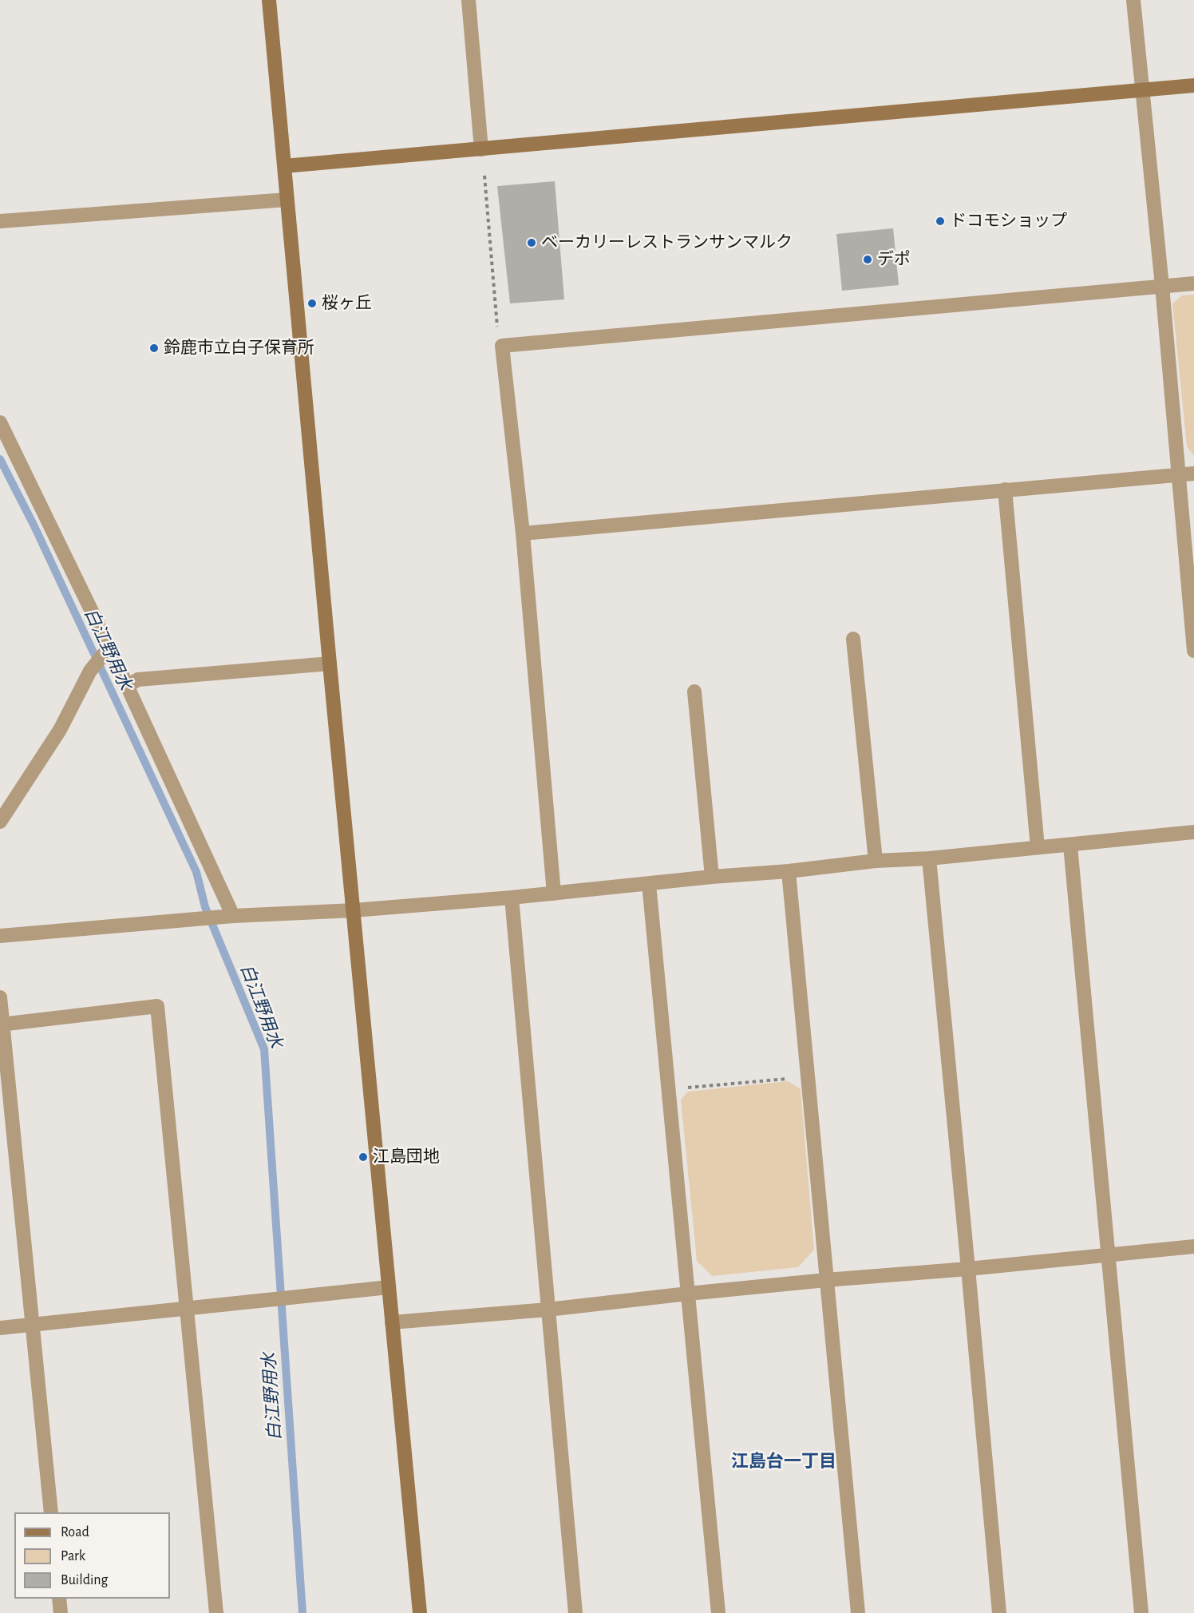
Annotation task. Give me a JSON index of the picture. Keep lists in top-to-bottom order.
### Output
{
  "districts": ["江島台一丁目"],
  "water": ["白江野用水"],
  "places": [
    "ドコモショップ",
    "ベーカリーレストランサンマルク",
    "デポ",
    "桜ヶ丘",
    "鈴鹿市立白子保育所",
    "江島団地"
  ],
  "legend": ["Road", "Park", "Building"]
}
